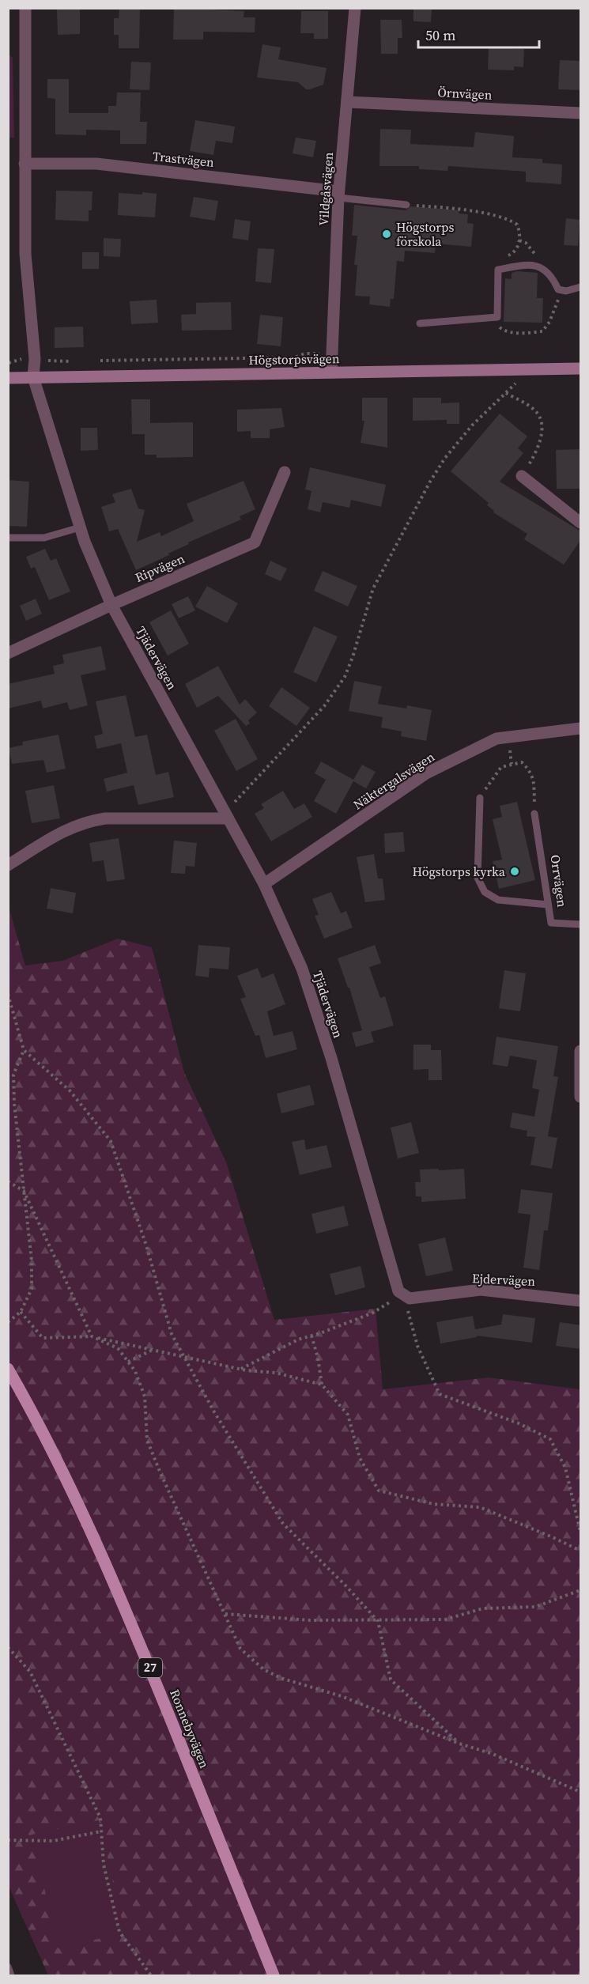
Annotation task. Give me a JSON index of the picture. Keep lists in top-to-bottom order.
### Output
{
  "streets": {
    "main road": ["27", "Ronnebyvägen"],
    "street": [
      "Örnvägen",
      "Trastvägen",
      "Vildgåsvägen",
      "Högstorpsvägen",
      "Ripvägen",
      "Tjädervägen",
      "Näktergalsvägen",
      "Ejdervägen"
    ],
    "lane": ["Orrvägen"]
  },
  "crossings": [
    ["Örnvägen", "Vildgåsvägen"],
    ["Trastvägen", "Vildgåsvägen"],
    ["Trastvägen", "Tjädervägen"],
    ["Vildgåsvägen", "Högstorpsvägen"],
    ["Högstorpsvägen", "Tjädervägen"],
    ["Ripvägen", "Tjädervägen"],
    ["Tjädervägen", "Näktergalsvägen"],
    ["Tjädervägen", "Ejdervägen"]
  ],
  "places": ["Högstorps förskola", "Högstorps kyrka"],
  "scale_bar": "50 m"
}
